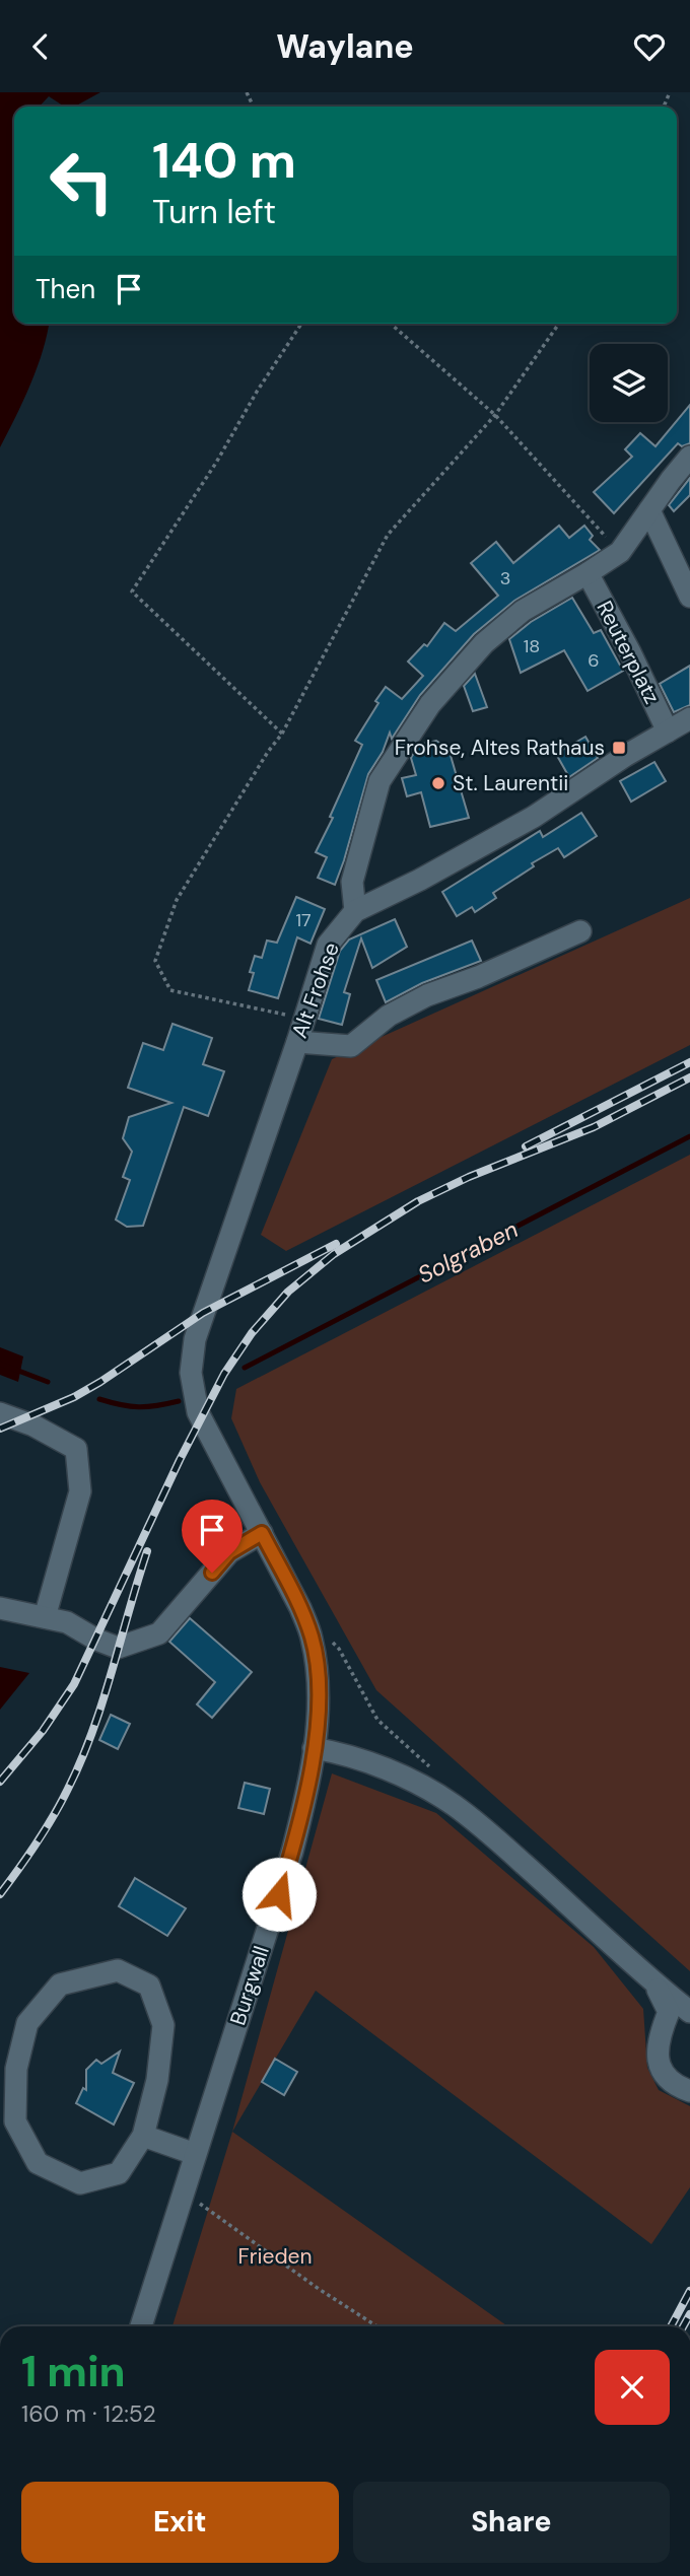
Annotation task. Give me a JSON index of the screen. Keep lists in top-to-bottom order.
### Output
{
  "streets": {
    "street": ["Reuterplatz", "Alt Frohse", "Burgwall"]
  },
  "crossings": [
    ["Reuterplatz", "Alt Frohse"],
    ["Alt Frohse", "Burgwall"]
  ],
  "water": ["Solgraben"],
  "parks": ["Frieden"],
  "places": {
    "transit": ["Frohse, Altes Rathaus"],
    "other": ["St. Laurentii"]
  },
  "house_numbers": [
    "3",
    "18",
    "6",
    "17"
  ],
  "page": {
    "header": "Waylane",
    "turn": ["140 m", "Turn left"],
    "then": "Then",
    "heading": ["1 min", "160 m · 12:52"],
    "buttons": ["Exit", "Share"]
  }
}
